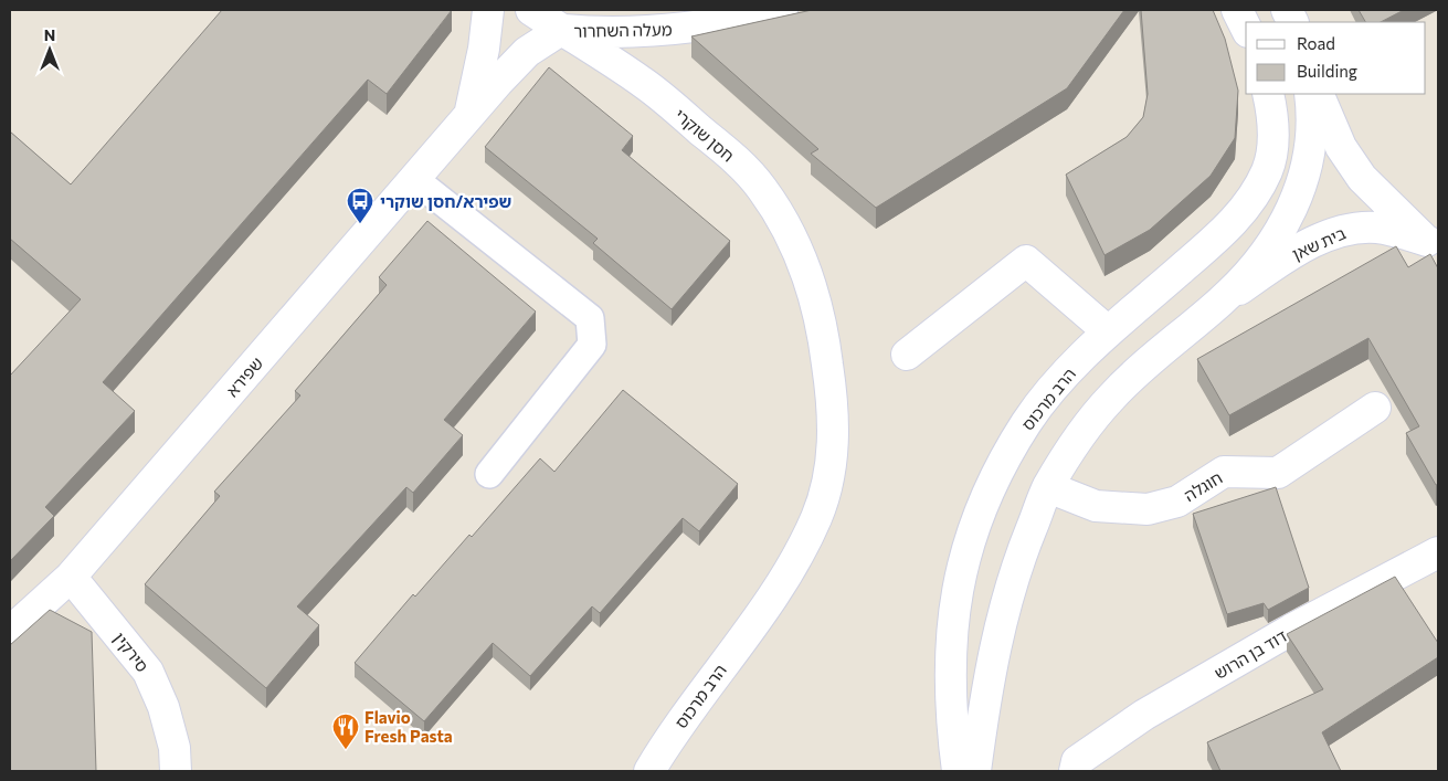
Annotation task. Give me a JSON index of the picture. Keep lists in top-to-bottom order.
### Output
{
  "streets": {
    "street": [
      "מעלה השחרור",
      "חסן שוקרי",
      "בית שאן",
      "שפירא",
      "הרב מרכוס",
      "חוגלה",
      "סירקין",
      "דוד בן הרוש"
    ]
  },
  "crossings": [
    ["מעלה השחרור", "חסן שוקרי"],
    ["מעלה השחרור", "שפירא"],
    ["חסן שוקרי", "שפירא"],
    ["חסן שוקרי", "הרב מרכוס"],
    ["שפירא", "סירקין"]
  ],
  "places": {
    "bus stop": ["שפירא/חסן שוקרי"],
    "restaurant": ["Flavio Fresh Pasta"]
  },
  "legend": ["Road", "Building"],
  "north": "top"
}
